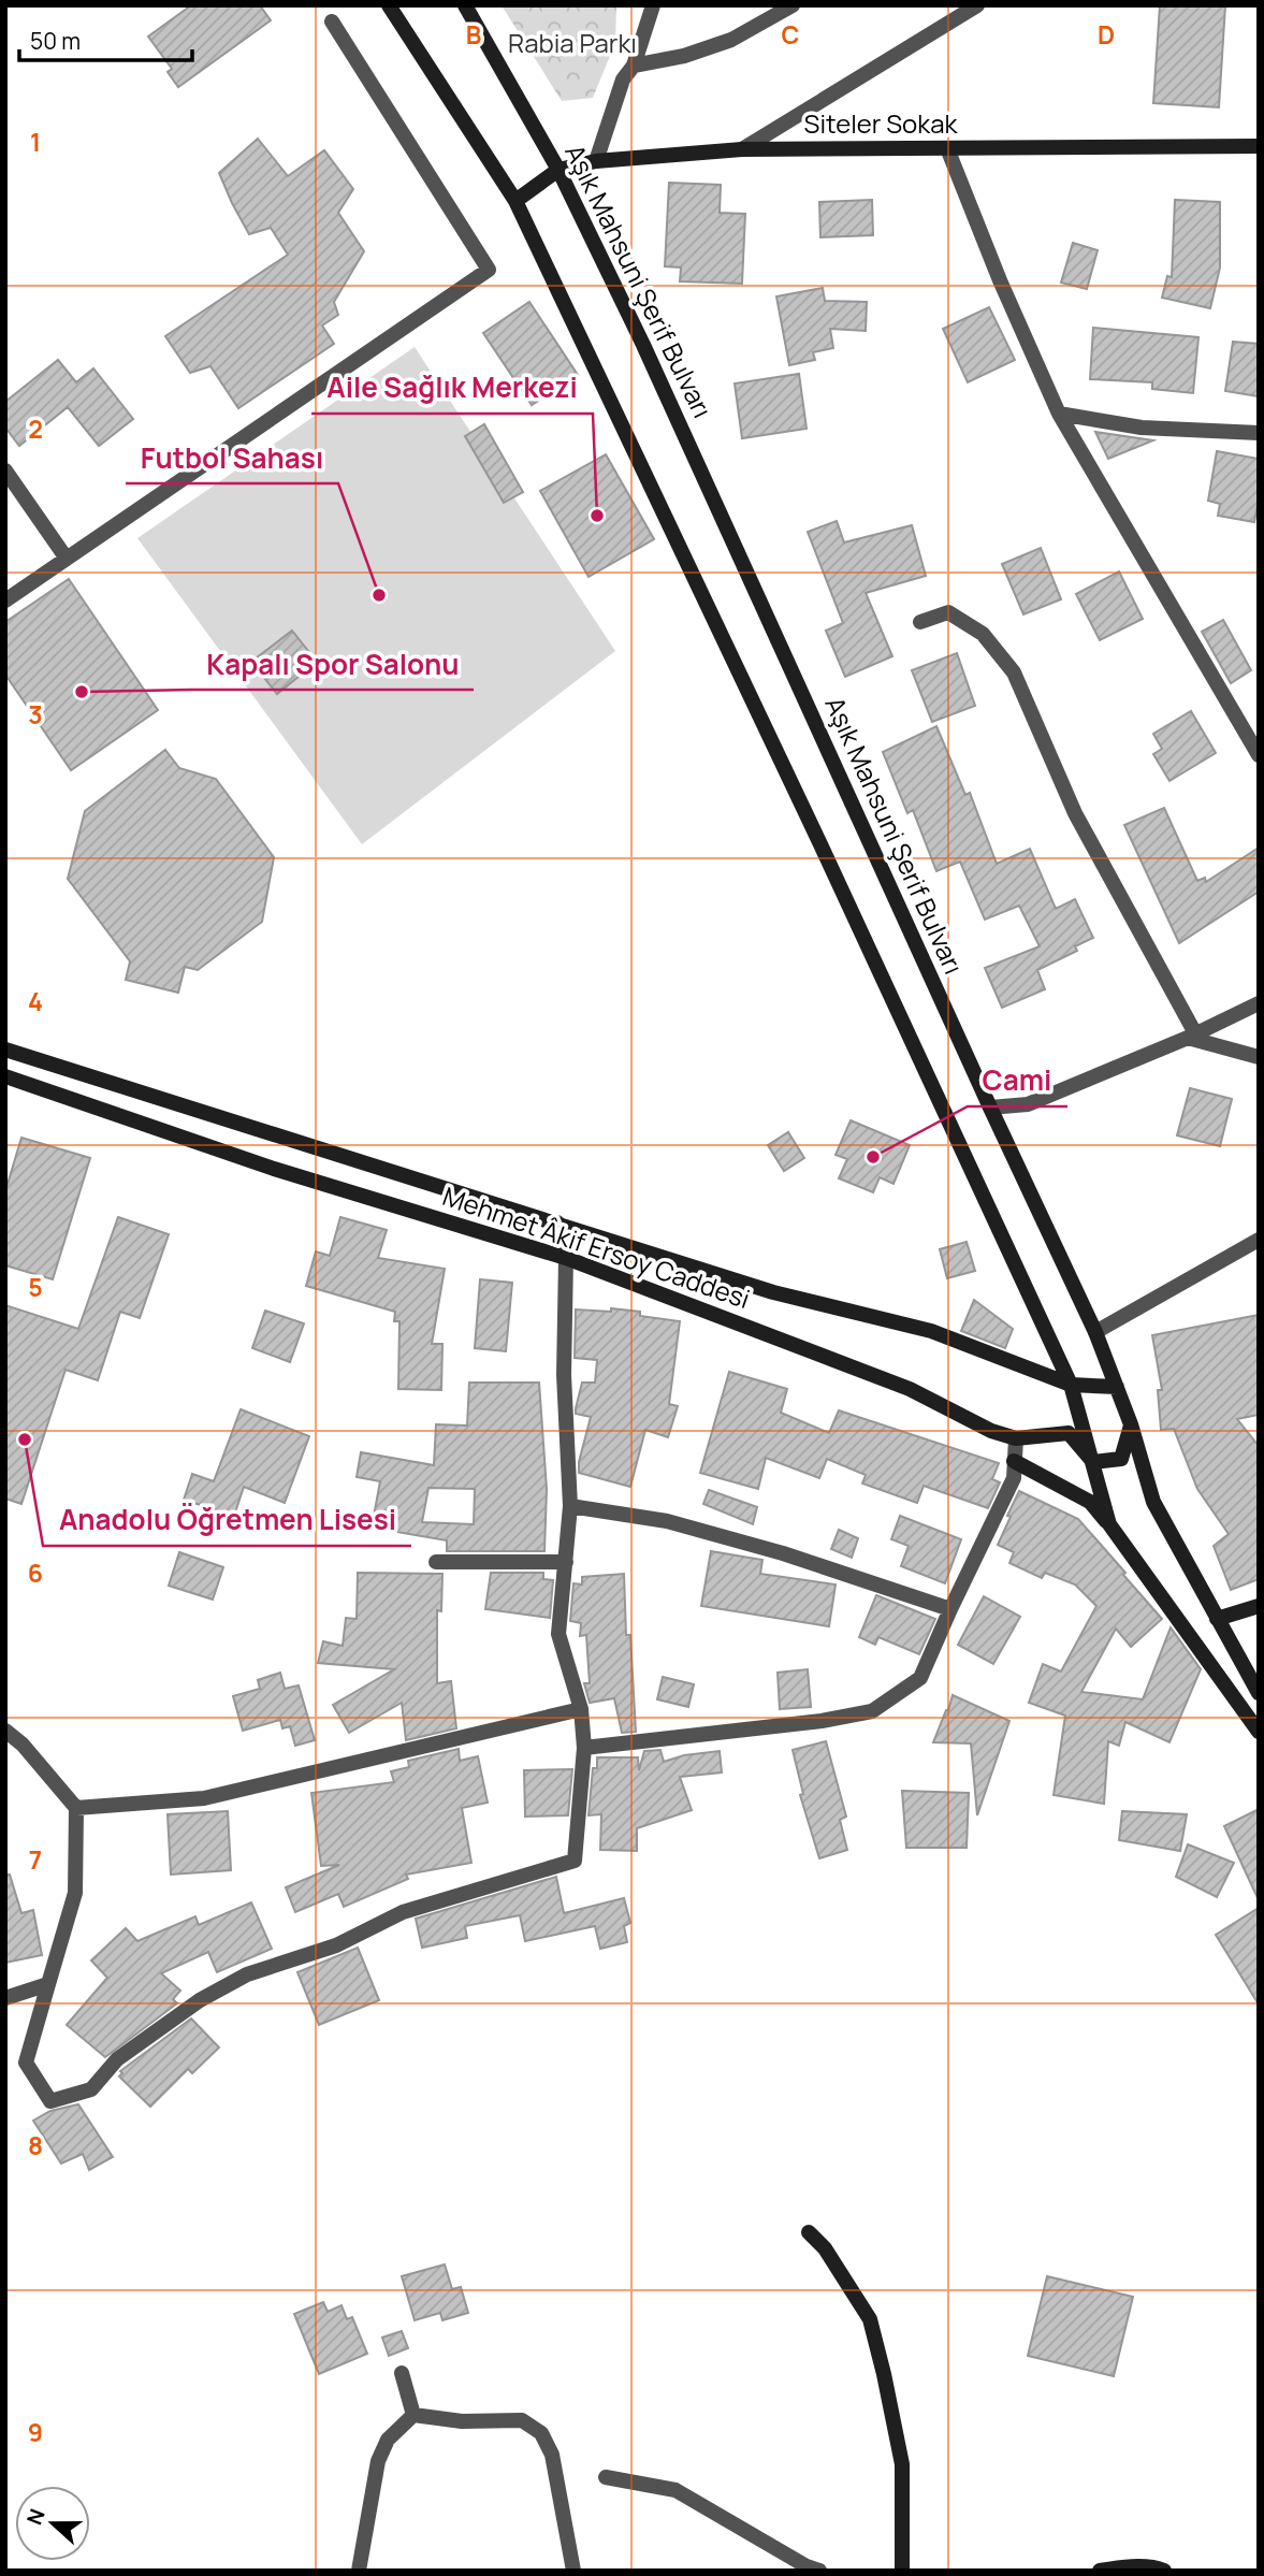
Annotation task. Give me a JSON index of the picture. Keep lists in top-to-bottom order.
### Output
{
  "streets": {
    "main road": ["Siteler Sokak", "Aşık Mahsuni Şerif Bulvarı", "Mehmet Âkif Ersoy Caddesi"]
  },
  "crossings": [
    ["Siteler Sokak", "Aşık Mahsuni Şerif Bulvarı"],
    ["Aşık Mahsuni Şerif Bulvarı", "Mehmet Âkif Ersoy Caddesi"]
  ],
  "parks": ["Rabia Parkı"],
  "places": [
    "Aile Sağlık Merkezi",
    "Futbol Sahası",
    "Kapalı Spor Salonu",
    "Cami",
    "Anadolu Öğretmen Lisesi"
  ],
  "scale_bar": "50 m",
  "north": "left",
  "grid": {
    "columns": ["B", "C", "D"],
    "rows": [
      "1",
      "2",
      "3",
      "4",
      "5",
      "6",
      "7",
      "8",
      "9"
    ]
  }
}
